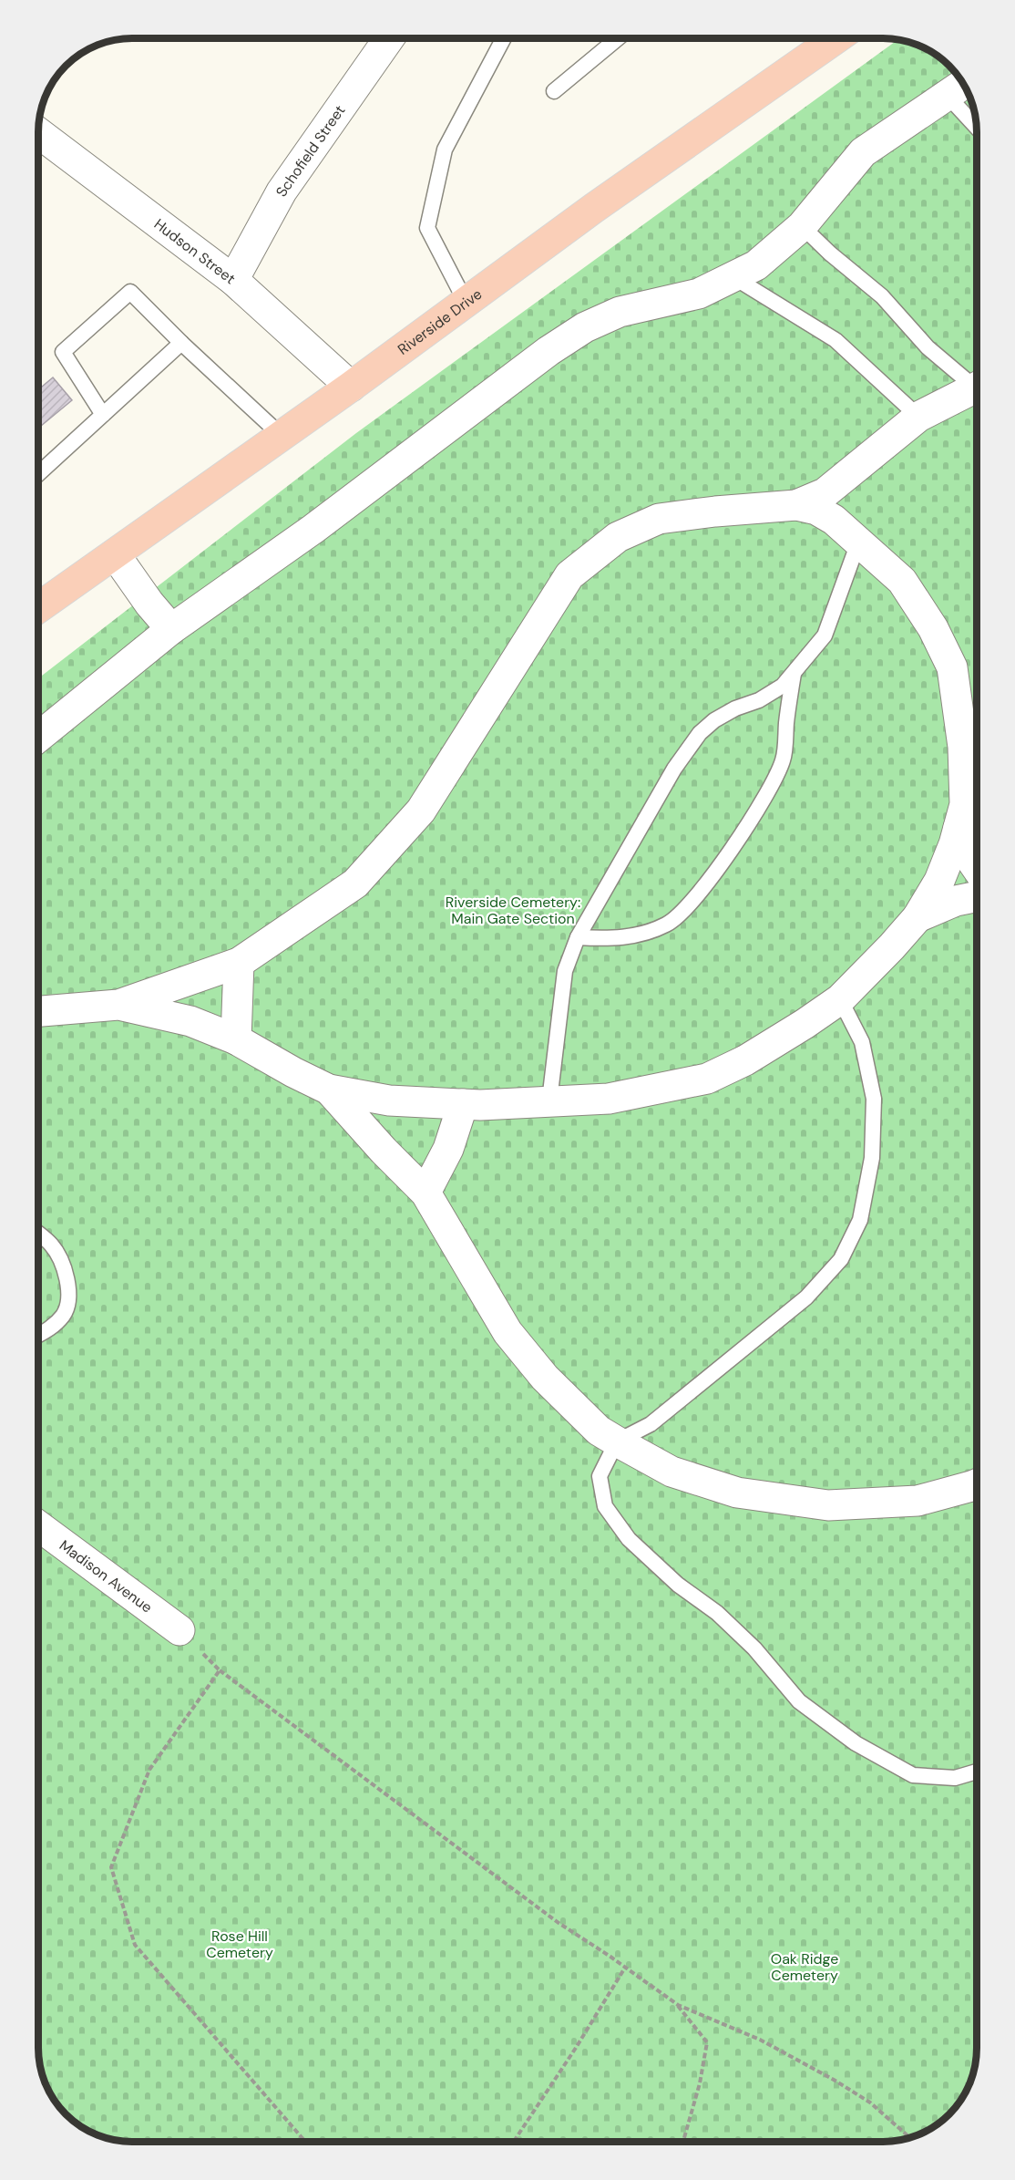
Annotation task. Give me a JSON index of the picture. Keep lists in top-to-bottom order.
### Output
{
  "streets": {
    "main road": ["Riverside Drive"],
    "street": ["Schofield Street", "Hudson Street", "Madison Avenue"]
  },
  "crossings": [
    ["Schofield Street", "Hudson Street"],
    ["Hudson Street", "Riverside Drive"]
  ],
  "parks": ["Riverside Cemetery: Main Gate Section", "Rose Hill Cemetery", "Oak Ridge Cemetery"]
}
